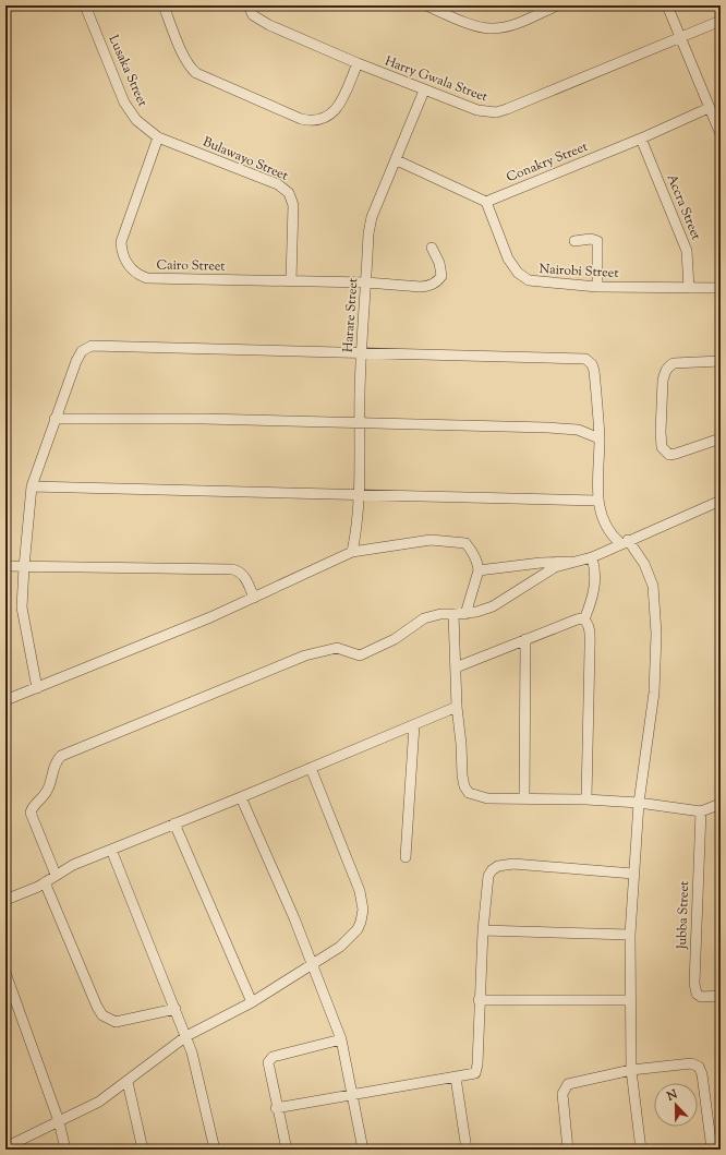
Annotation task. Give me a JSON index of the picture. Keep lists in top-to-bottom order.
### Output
{
  "streets": {
    "street": [
      "Lusaka Street",
      "Harry Gwala Street",
      "Bulawayo Street",
      "Conakry Street",
      "Accra Street",
      "Cairo Street",
      "Nairobi Street",
      "Harare Street",
      "Jubba Street"
    ]
  },
  "crossings": [
    ["Lusaka Street", "Bulawayo Street"],
    ["Lusaka Street", "Cairo Street"],
    ["Harry Gwala Street", "Harare Street"],
    ["Bulawayo Street", "Cairo Street"],
    ["Conakry Street", "Accra Street"],
    ["Conakry Street", "Nairobi Street"],
    ["Accra Street", "Nairobi Street"],
    ["Cairo Street", "Harare Street"]
  ],
  "north": "top"
}
